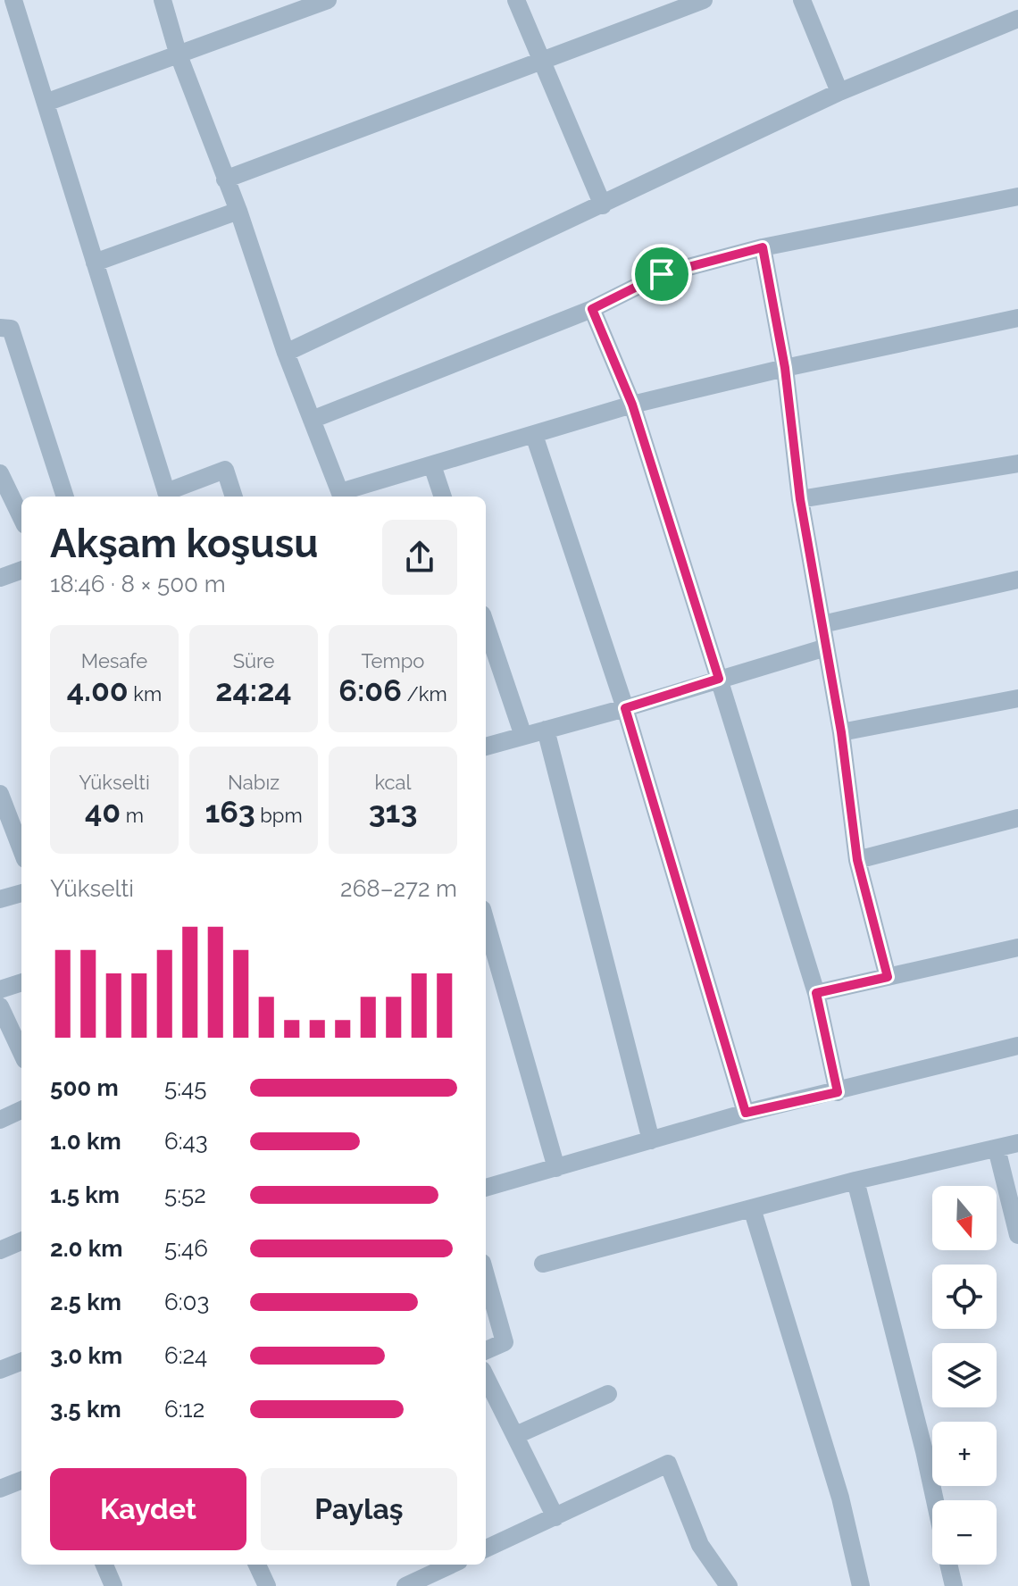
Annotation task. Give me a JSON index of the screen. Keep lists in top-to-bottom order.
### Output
{
  "north": "bottom",
  "page": {
    "heading": ["Akşam koşusu", "18:46 · 8 × 500 m"],
    "stats": [
      ["Mesafe", "4.00 km"],
      ["Süre", "24:24"],
      ["Tempo", "6:06 /km"],
      ["Yükselti", "40 m"],
      ["Nabız", "163 bpm"],
      ["kcal", "313"]
    ],
    "chart": ["Yükselti", "268–272 m"],
    "list": [
      {
        "name": "500 m",
        "note": "5:45"
      },
      {
        "name": "1.0 km",
        "note": "6:43"
      },
      {
        "name": "1.5 km",
        "note": "5:52"
      },
      {
        "name": "2.0 km",
        "note": "5:46"
      },
      {
        "name": "2.5 km",
        "note": "6:03"
      },
      {
        "name": "3.0 km",
        "note": "6:24"
      },
      {
        "name": "3.5 km",
        "note": "6:12"
      }
    ],
    "map_buttons": ["+", "−"],
    "buttons": ["Kaydet", "Paylaş"]
  }
}
